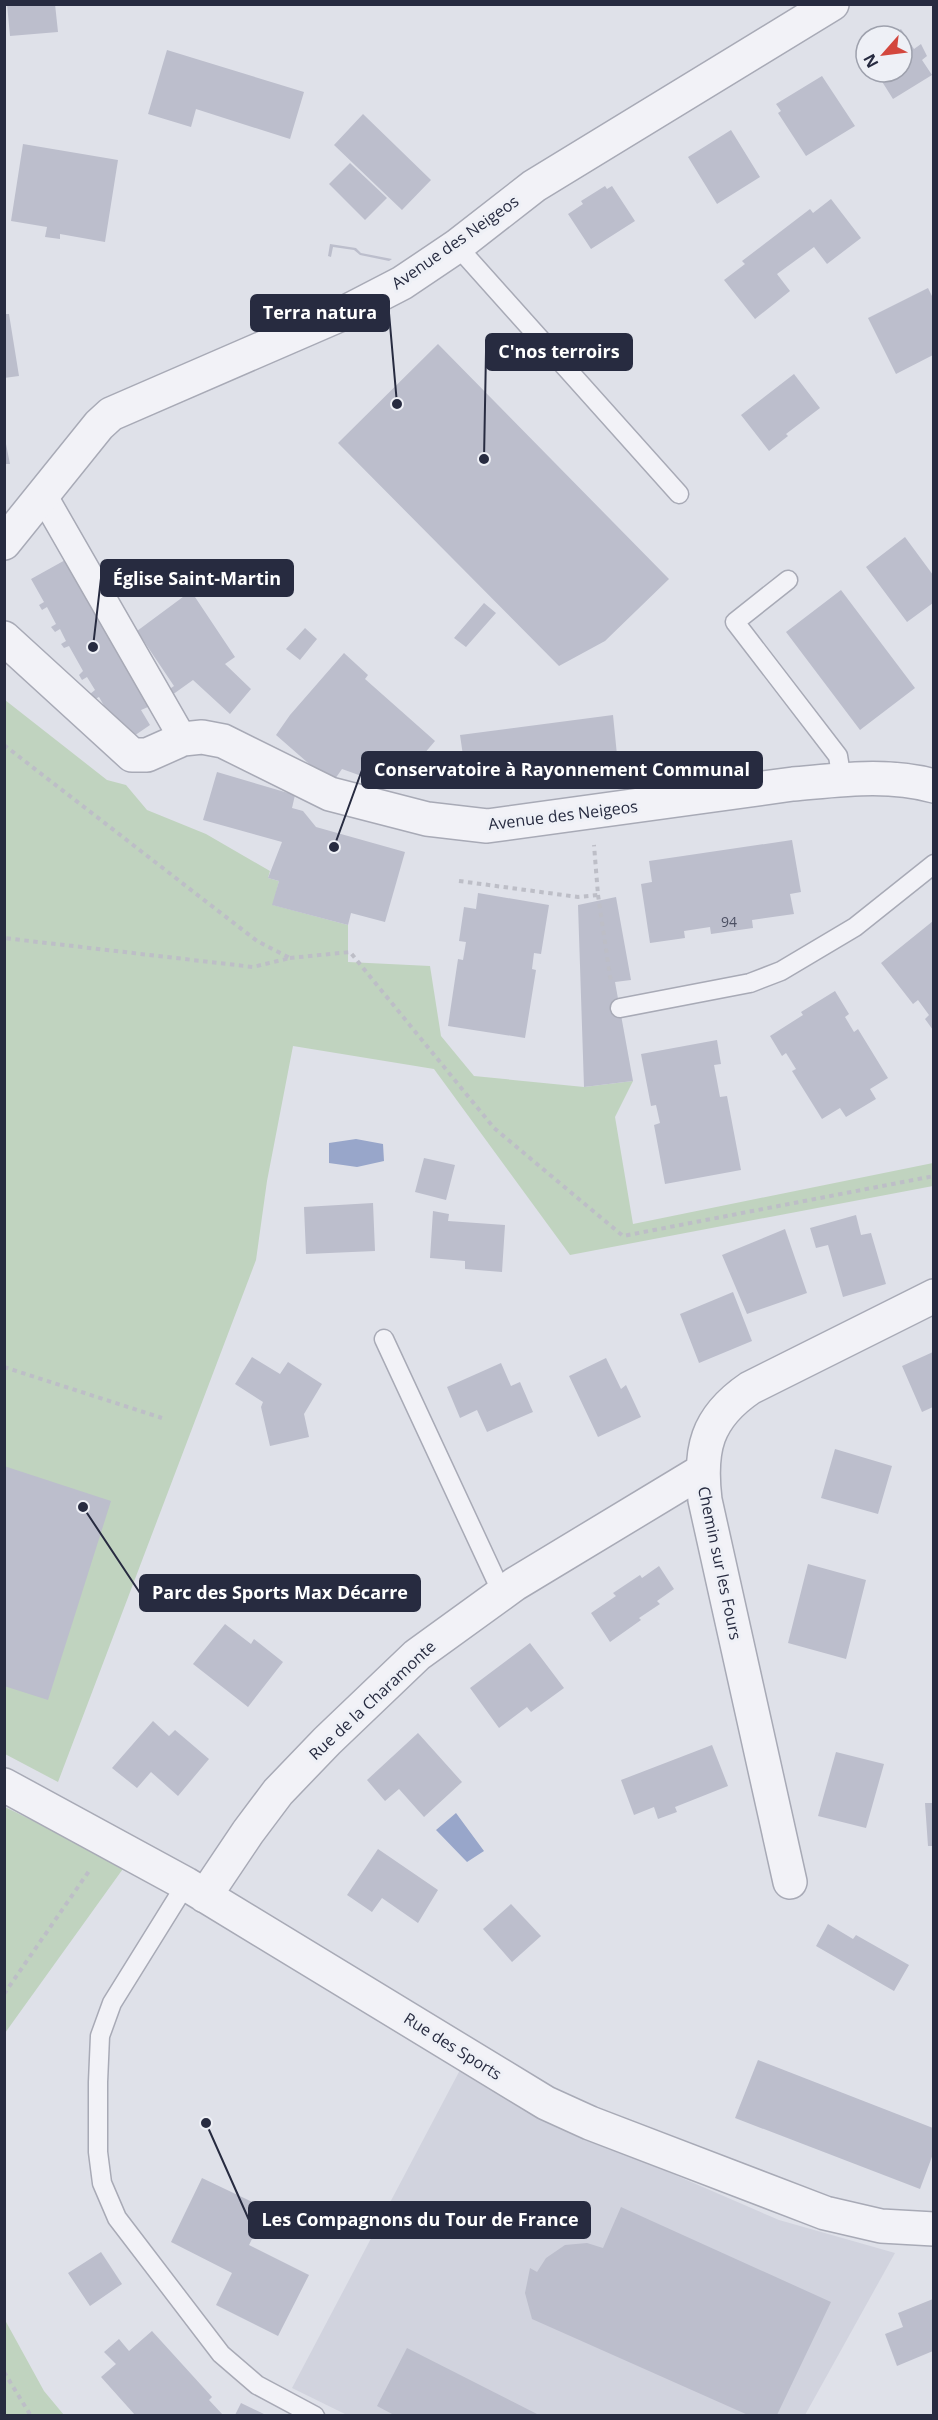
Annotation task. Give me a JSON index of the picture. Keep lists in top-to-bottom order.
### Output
{
  "streets": {
    "street": [
      "Avenue des Neigeos",
      "Chemin sur les Fours",
      "Rue de la Charamonte",
      "Rue des Sports"
    ]
  },
  "crossings": [
    ["Chemin sur les Fours", "Rue de la Charamonte"],
    ["Rue de la Charamonte", "Rue des Sports"]
  ],
  "places": [
    "Terra natura",
    "C'nos terroirs",
    "Église Saint-Martin",
    "Conservatoire à Rayonnement Communal",
    "Parc des Sports Max Décarre",
    "Les Compagnons du Tour de France"
  ],
  "house_numbers": ["94"],
  "north": "bottom left"
}
